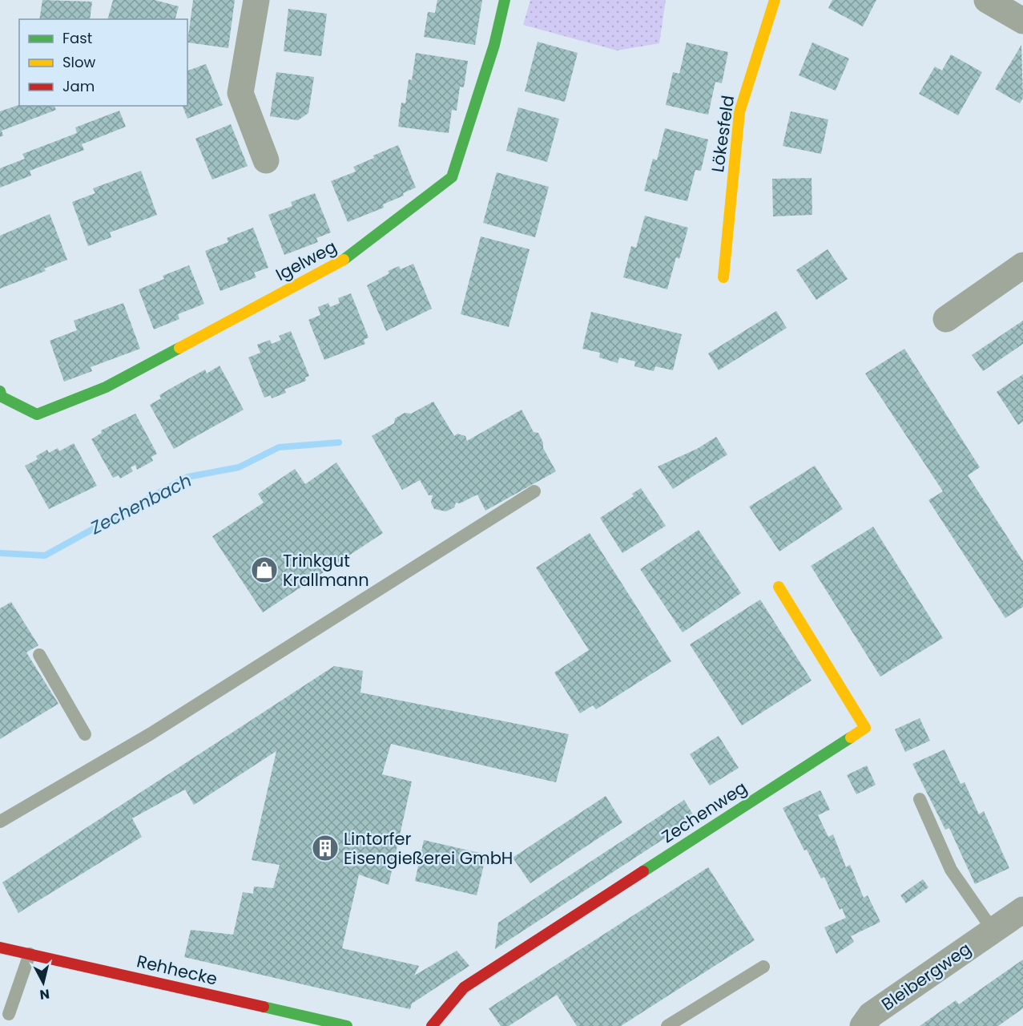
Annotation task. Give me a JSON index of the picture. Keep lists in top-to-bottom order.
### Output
{
  "streets": {
    "street": [
      "Lökesfeld",
      "Igelweg",
      "Zechenweg",
      "Rehhecke",
      "Bleibergweg"
    ]
  },
  "water": ["Zechenbach"],
  "places": {
    "shop": ["Trinkgut Krallmann"],
    "building": ["Lintorfer Eisengießerei GmbH"]
  },
  "legend": ["Fast", "Slow", "Jam"],
  "north": "bottom"
}
